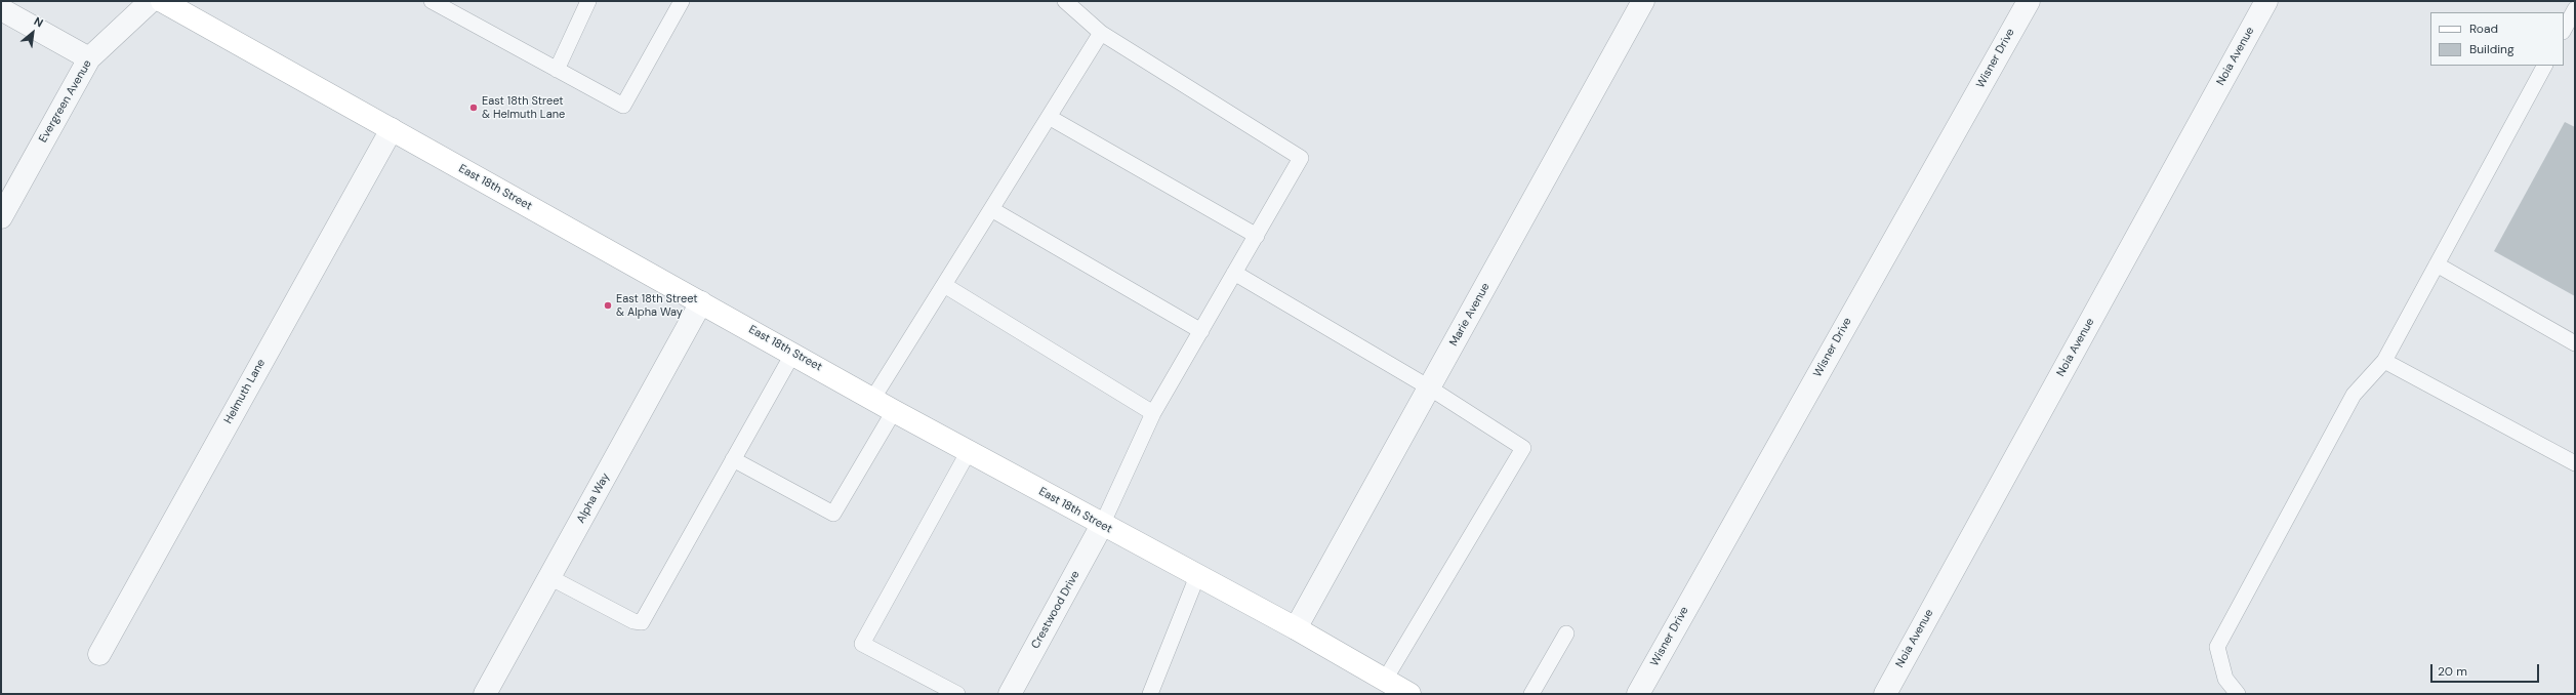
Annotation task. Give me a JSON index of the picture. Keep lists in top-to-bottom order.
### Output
{
  "streets": {
    "main road": ["East 18th Street"],
    "street": [
      "Noia Avenue",
      "Wisner Drive",
      "Evergreen Avenue",
      "Marie Avenue",
      "Helmuth Lane",
      "Alpha Way",
      "Crestwood Drive"
    ]
  },
  "crossings": [
    ["East 18th Street", "Marie Avenue"],
    ["East 18th Street", "Helmuth Lane"],
    ["East 18th Street", "Alpha Way"],
    ["East 18th Street", "Crestwood Drive"]
  ],
  "places": ["East 18th Street & Helmuth Lane", "East 18th Street & Alpha Way"],
  "legend": ["Road", "Building"],
  "scale_bar": "20 m",
  "north": "top right"
}
